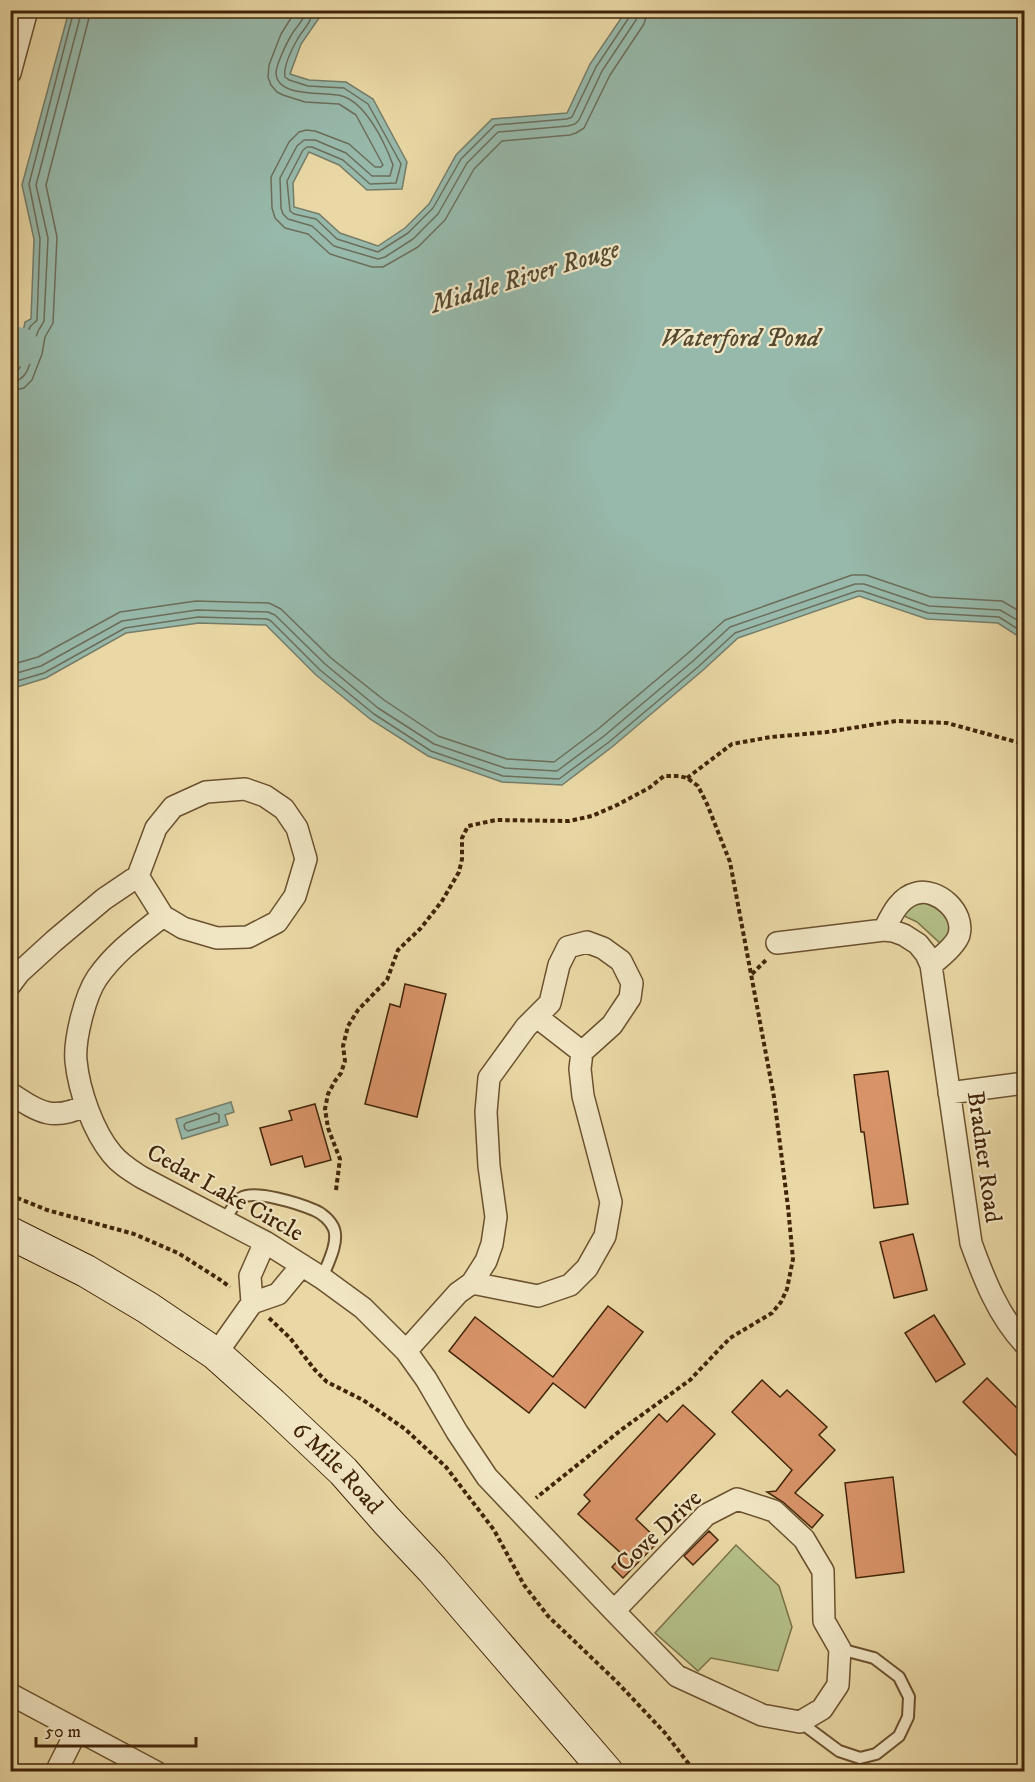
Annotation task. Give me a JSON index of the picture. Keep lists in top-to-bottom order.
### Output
{
  "streets": {
    "street": [
      "Bradner Road",
      "Cedar Lake Circle",
      "6 Mile Road",
      "Cove Drive"
    ]
  },
  "crossings": [
    ["Cedar Lake Circle", "Cove Drive"]
  ],
  "water": ["Middle River Rouge", "Waterford Pond"],
  "scale_bar": "50 m"
}
